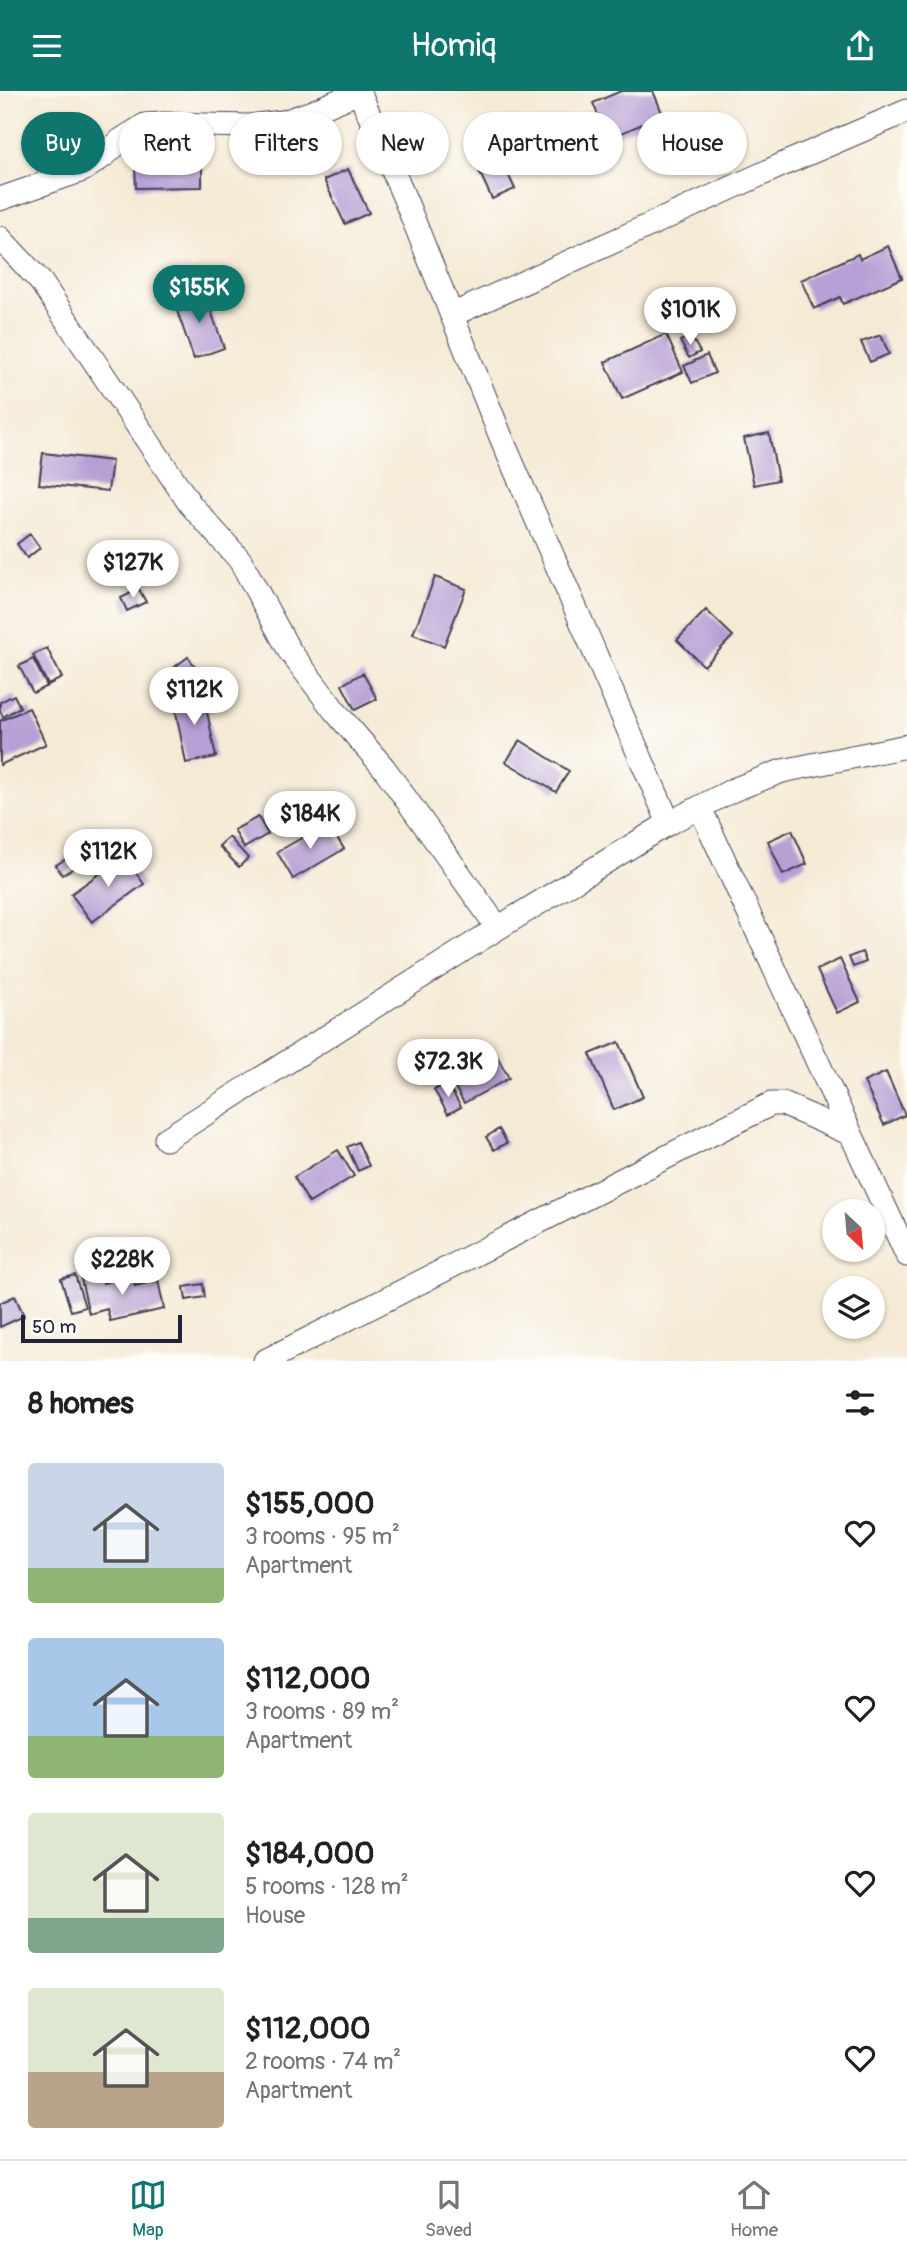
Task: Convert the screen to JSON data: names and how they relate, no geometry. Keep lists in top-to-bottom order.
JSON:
{
  "scale_bar": "50 m",
  "north": "bottom right",
  "page": {
    "header": "Homiq",
    "chip": [
      "Buy",
      "Rent",
      "Filters",
      "New",
      "Apartment",
      "House"
    ],
    "price": [
      "$155K",
      "$101K",
      "$127K",
      "$112K",
      "$184K",
      "$112K",
      "$72.3K",
      "$228K"
    ],
    "scale": "50 m",
    "heading": "8 homes",
    "list": [
      {
        "name": "$155,000",
        "note": "3 rooms · 95 m² · Apartment"
      },
      {
        "name": "$112,000",
        "note": "3 rooms · 89 m² · Apartment"
      },
      {
        "name": "$184,000",
        "note": "5 rooms · 128 m² · House"
      },
      {
        "name": "$112,000",
        "note": "2 rooms · 74 m² · Apartment"
      }
    ],
    "tabs": ["Map", "Saved", "Home"]
  }
}
